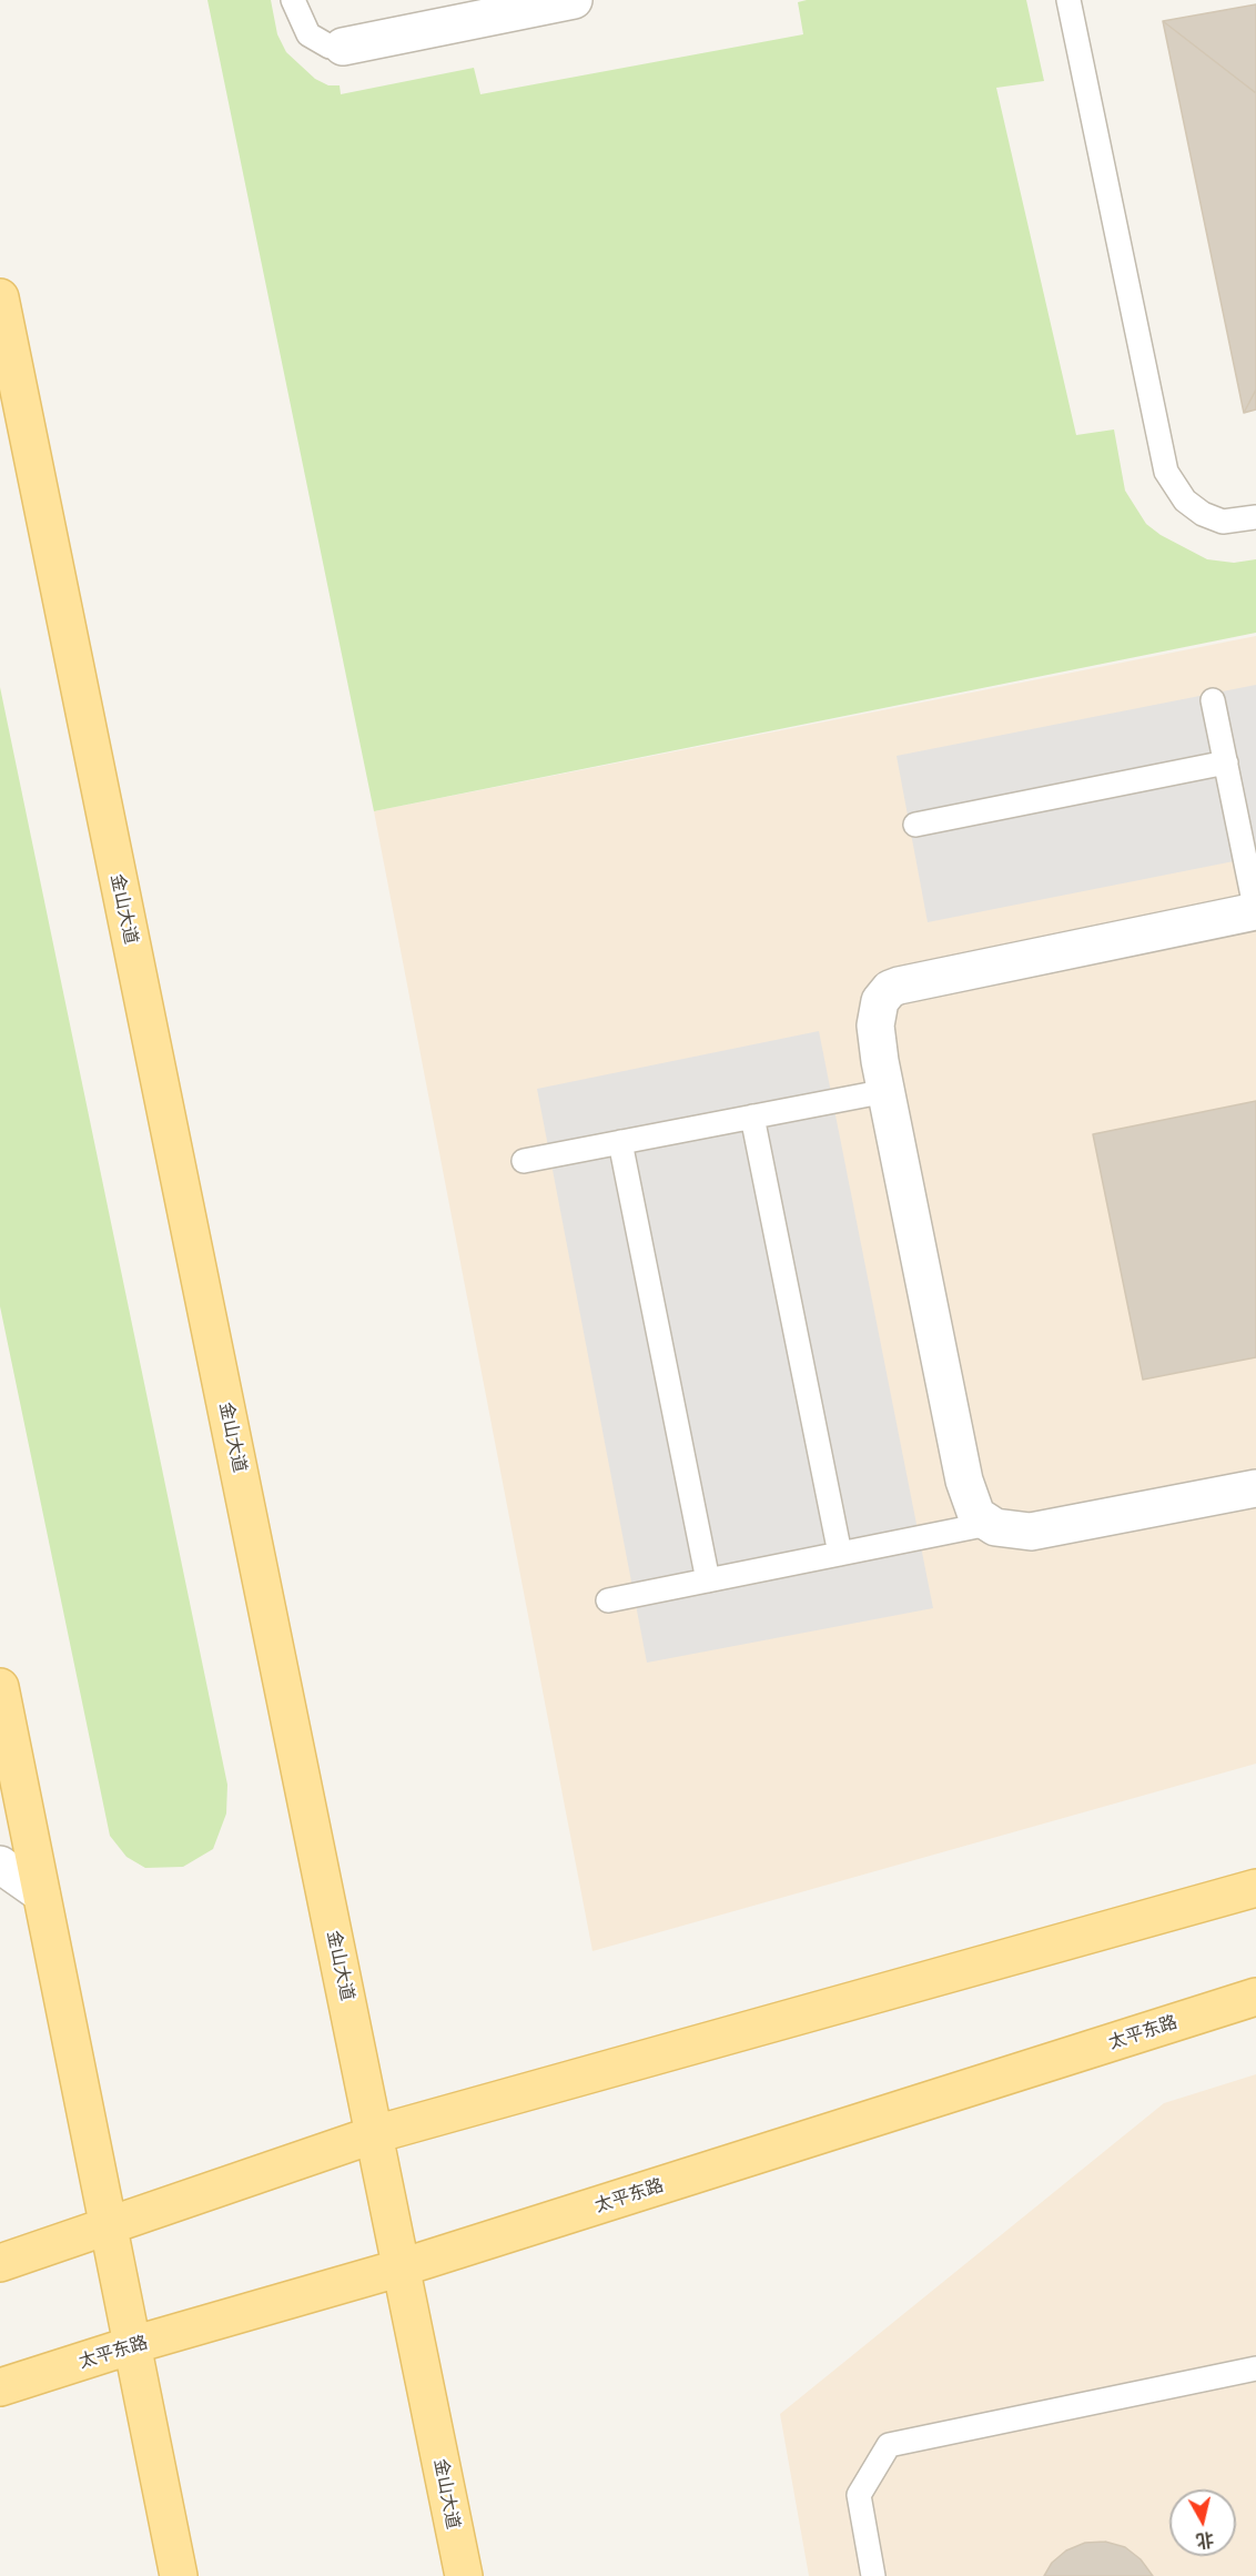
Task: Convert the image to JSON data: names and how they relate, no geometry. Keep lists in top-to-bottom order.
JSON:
{
  "streets": {
    "main road": ["金山大道", "太平东路"]
  },
  "crossings": [
    ["金山大道", "太平东路"]
  ],
  "north": "bottom"
}
